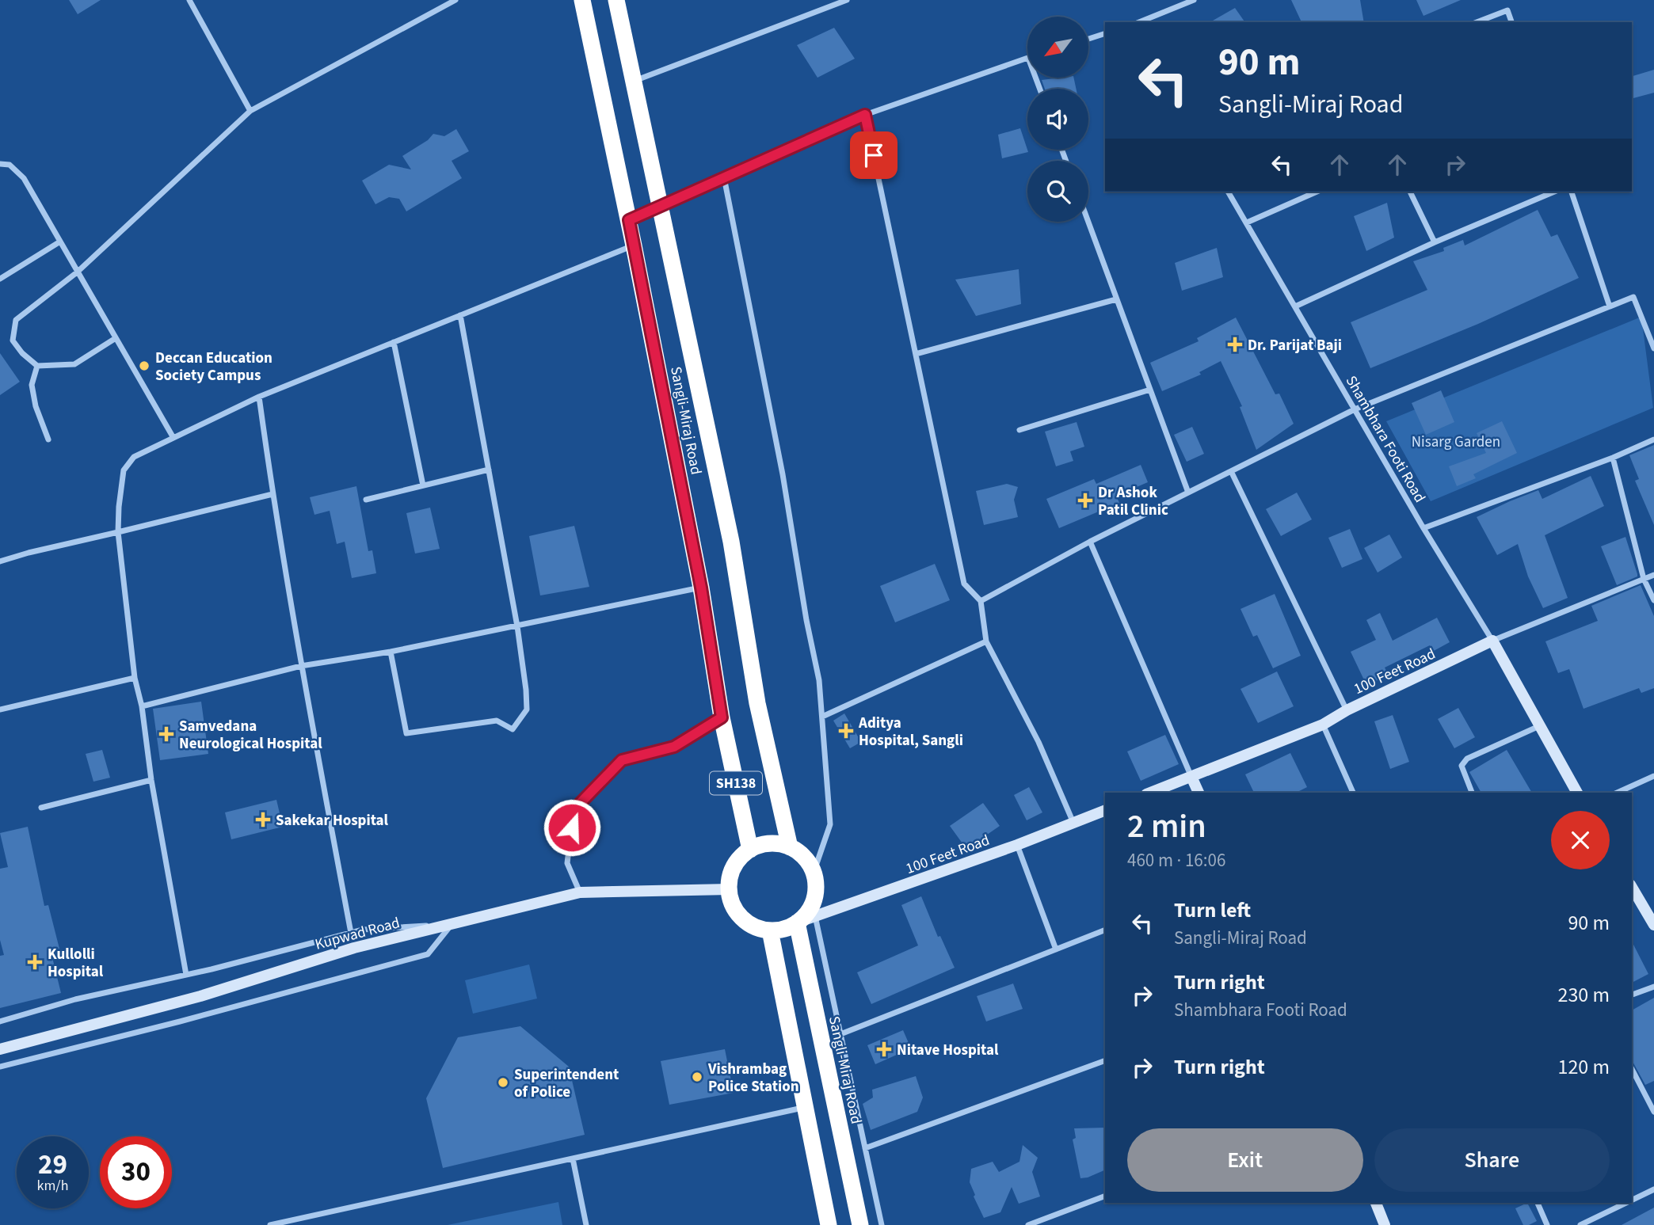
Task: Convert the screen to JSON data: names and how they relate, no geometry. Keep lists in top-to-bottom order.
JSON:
{
  "streets": {
    "highway": ["Sangli-Miraj Road", "SH138"],
    "main road": ["100 Feet Road", "Kupwad Road"],
    "street": ["Shambhara Footi Road"]
  },
  "crossings": [
    ["Sangli-Miraj Road", "100 Feet Road"],
    ["Sangli-Miraj Road", "Kupwad Road"],
    ["Shambhara Footi Road", "100 Feet Road"],
    ["100 Feet Road", "Kupwad Road"]
  ],
  "parks": ["Nisarg Garden"],
  "places": {
    "health": [
      "Dr. Parijat Baji",
      "Dr Ashok Patil Clinic",
      "Aditya Hospital, Sangli",
      "Samvedana Neurological Hospital",
      "Sakekar Hospital",
      "Kullolli Hospital",
      "Nitave Hospital"
    ],
    "other": ["Deccan Education Society Campus", "Vishrambag Police Station", "Superintendent of Police"]
  },
  "north": "bottom left",
  "page": {
    "turn": ["90 m", "Sangli-Miraj Road"],
    "heading": ["2 min", "460 m · 16:06"],
    "list": [
      {
        "name": "Turn left",
        "note": "Sangli-Miraj Road",
        "value": "90 m"
      },
      {
        "name": "Turn right",
        "note": "Shambhara Footi Road",
        "value": "230 m"
      },
      {
        "name": "Turn right",
        "value": "120 m"
      }
    ],
    "buttons": ["Exit", "Share"],
    "speed": "29 km/h",
    "limit": "30"
  }
}
